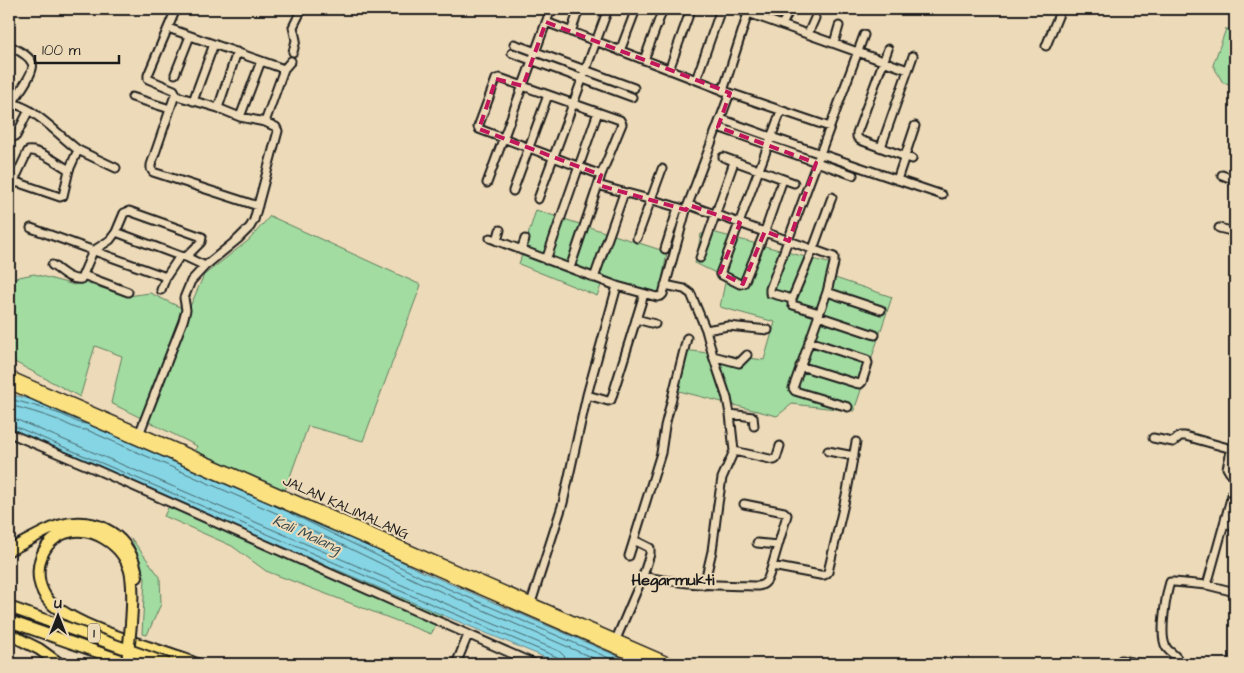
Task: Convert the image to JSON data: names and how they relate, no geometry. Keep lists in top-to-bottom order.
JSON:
{
  "streets": {
    "highway": ["1"],
    "main road": ["JALAN KALIMALANG"]
  },
  "districts": ["Hegarmukti"],
  "water": ["Kali Malang"],
  "scale_bar": "100 m",
  "north": "top"
}
